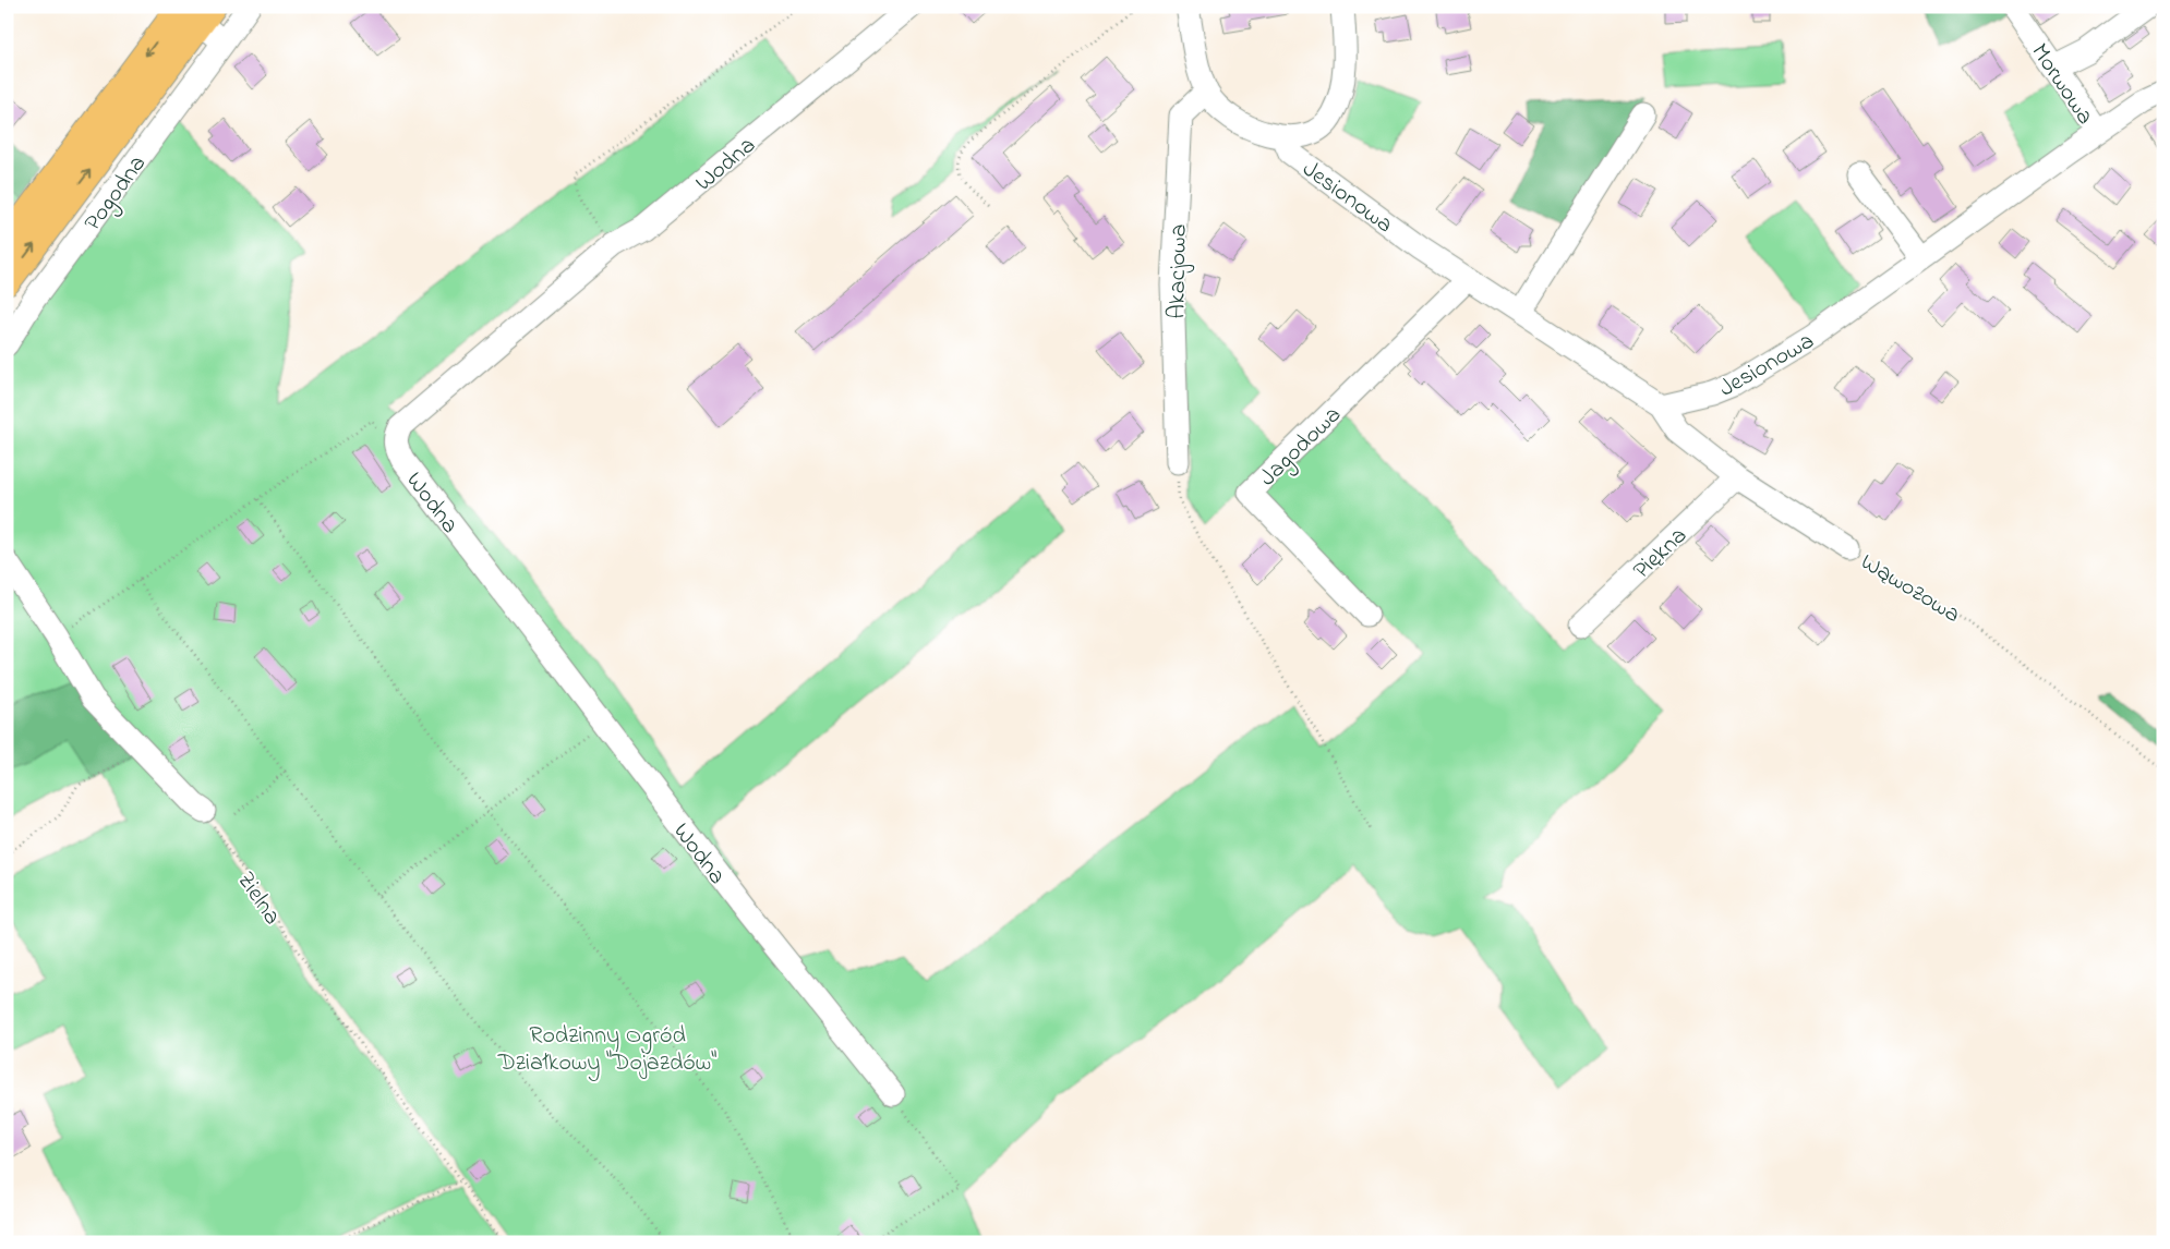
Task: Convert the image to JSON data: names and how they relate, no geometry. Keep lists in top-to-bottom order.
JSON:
{
  "streets": {
    "street": [
      "Morwowa",
      "Wodna",
      "Pogodna",
      "Jesionowa",
      "Akacjowa",
      "Jagodowa",
      "Piękna",
      "Wąwozowa"
    ],
    "path": ["Zielna"]
  },
  "crossings": [
    ["Morwowa", "Jesionowa"],
    ["Jesionowa", "Jagodowa"],
    ["Jesionowa", "Wąwozowa"],
    ["Piękna", "Wąwozowa"]
  ],
  "parks": ["Rodzinny Ogród Działkowy \"Dojazdów\""]
}
